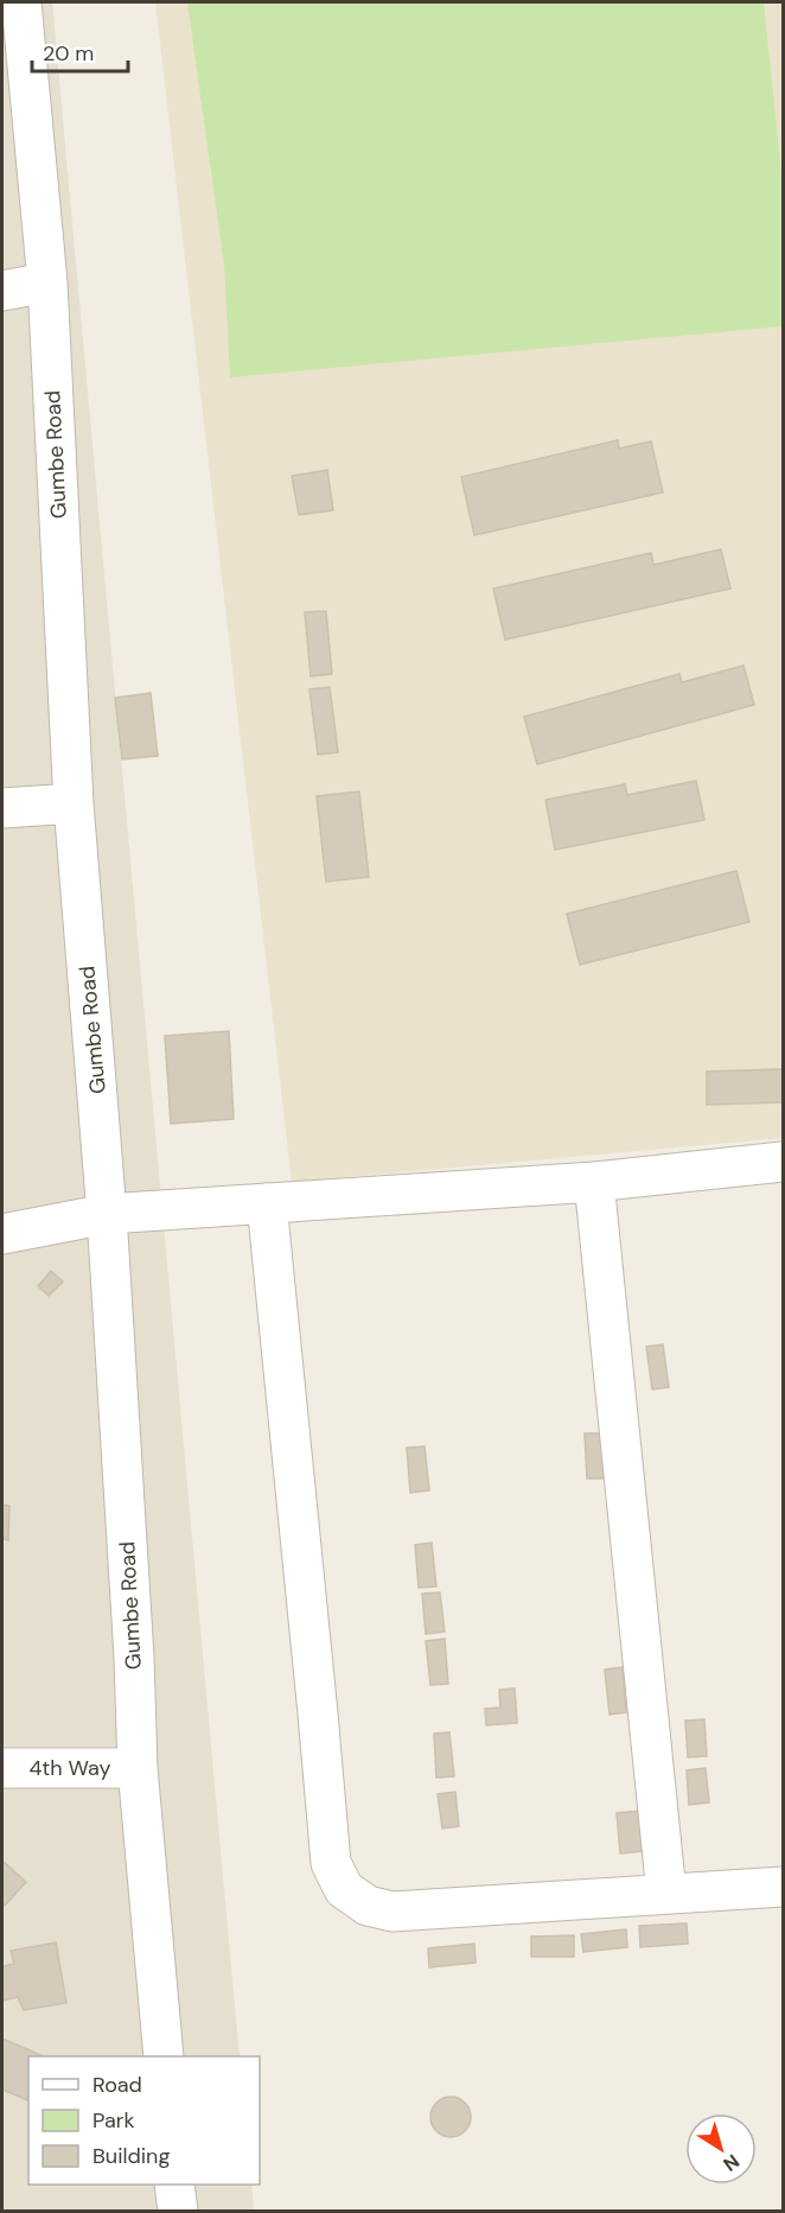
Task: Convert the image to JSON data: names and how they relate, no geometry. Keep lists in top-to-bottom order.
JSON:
{
  "streets": {
    "street": ["Gumbe Road", "4th Way"]
  },
  "crossings": [
    ["Gumbe Road", "4th Way"]
  ],
  "legend": ["Road", "Park", "Building"],
  "scale_bar": "20 m",
  "north": "bottom right"
}
